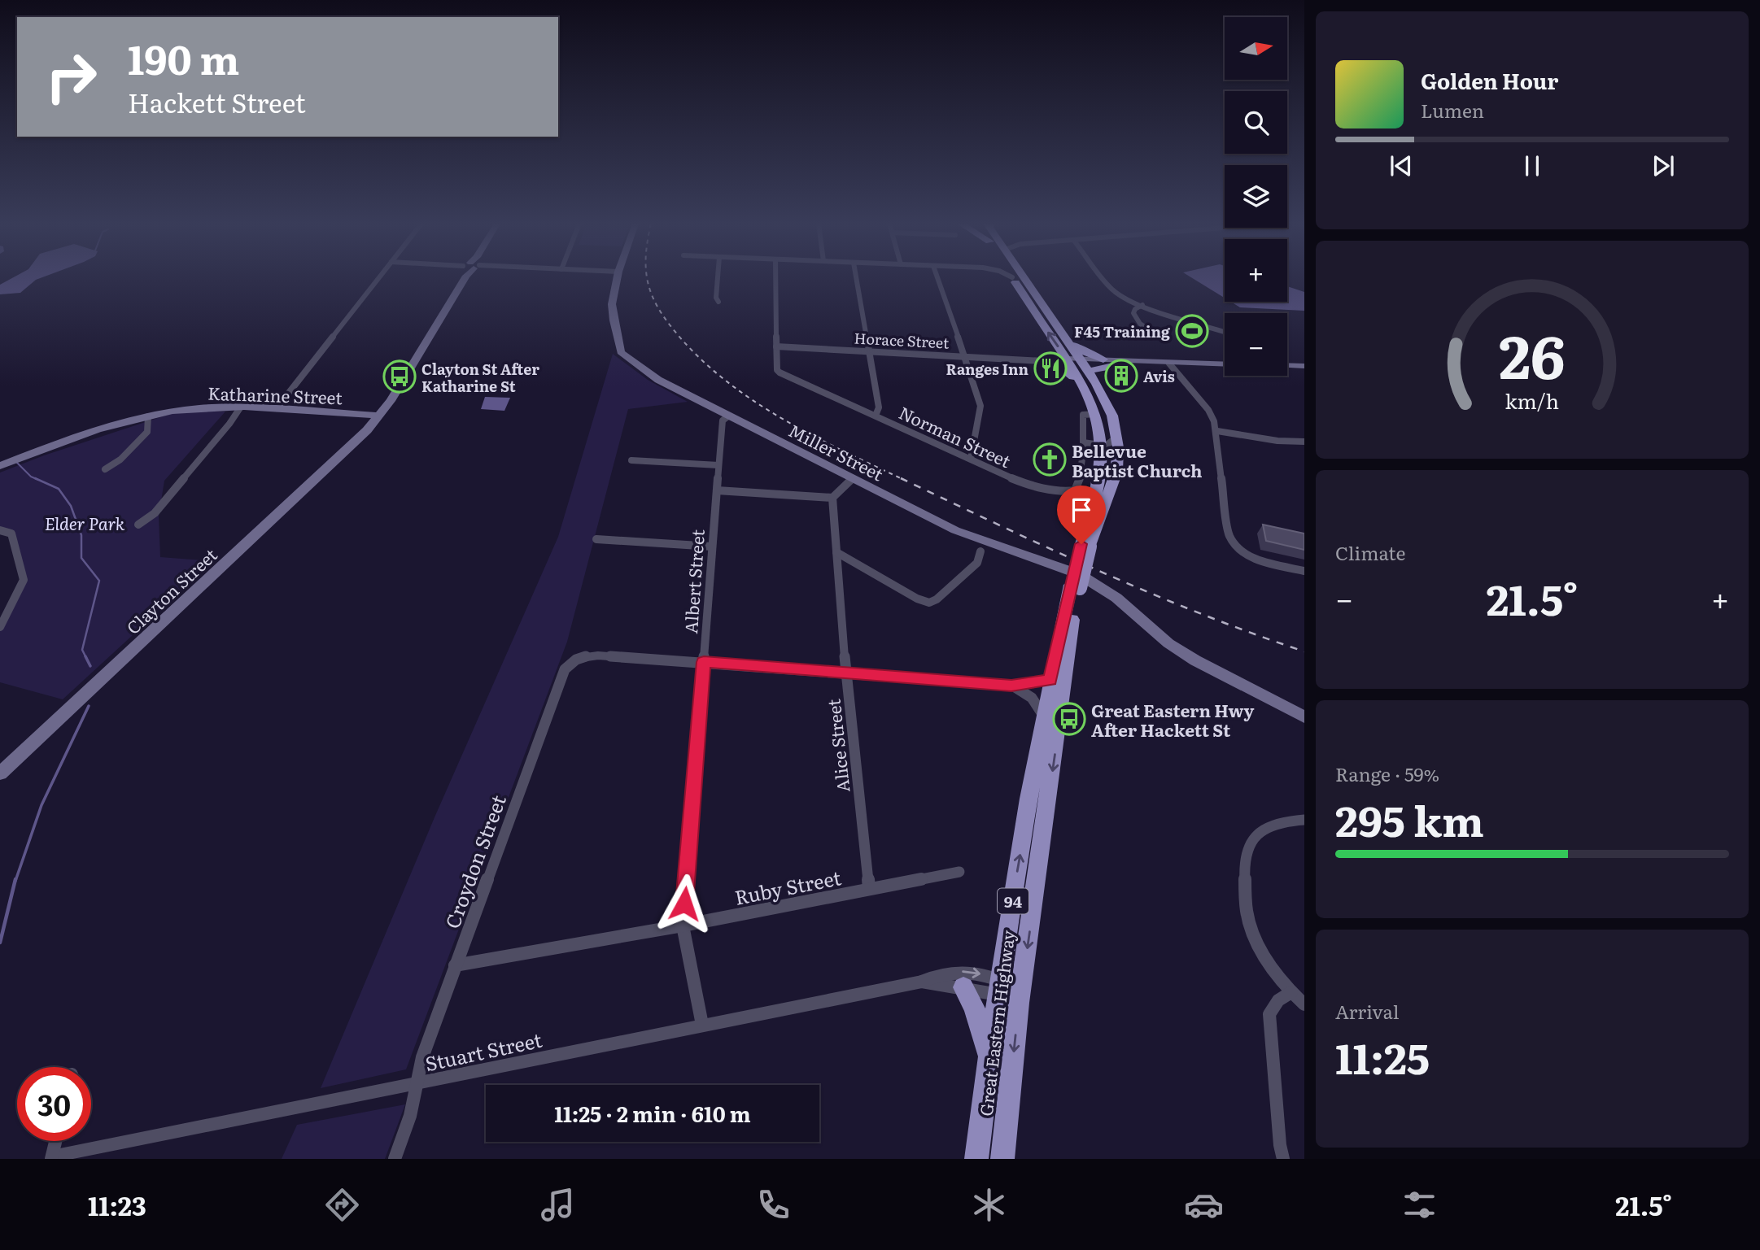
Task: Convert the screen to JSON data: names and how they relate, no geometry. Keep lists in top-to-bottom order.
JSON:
{
  "streets": {
    "highway": ["94", "Great Eastern Highway"],
    "main road": ["Katharine Street", "Miller Street", "Clayton Street"],
    "street": [
      "Horace Street",
      "Norman Street",
      "Albert Street",
      "Alice Street",
      "Croydon Street",
      "Ruby Street",
      "Stuart Street"
    ]
  },
  "crossings": [
    ["Horace Street", "Norman Street"],
    ["Horace Street", "Great Eastern Highway"],
    ["Katharine Street", "Clayton Street"],
    ["Norman Street", "Great Eastern Highway"],
    ["Miller Street", "Albert Street"],
    ["Albert Street", "Croydon Street"],
    ["Albert Street", "Ruby Street"],
    ["Albert Street", "Stuart Street"],
    ["Alice Street", "Ruby Street"],
    ["Croydon Street", "Ruby Street"],
    ["Croydon Street", "Stuart Street"],
    ["Great Eastern Highway", "Stuart Street"]
  ],
  "parks": ["Elder Park"],
  "places": {
    "sports": ["F45 Training"],
    "restaurant": ["Ranges Inn"],
    "building": ["Avis"],
    "bus stop": ["Clayton St After Katharine St", "Great Eastern Hwy After Hackett St"],
    "church": ["Bellevue Baptist Church"]
  },
  "north": "right",
  "page": {
    "map_buttons": ["+", "−"],
    "turn": ["190 m", "Hackett Street"],
    "song": ["Golden Hour", "Lumen"],
    "tile": [
      "Climate",
      ["Range · 59%", "295 km"],
      ["Arrival", "11:25"]
    ],
    "heat": ["−", "21.5°", "+"],
    "limit": "30",
    "trip": "11:25 · 2 min · 610 m",
    "tabs": ["11:23", "21.5°"],
    "gauge": ["26", "km/h"]
  }
}
